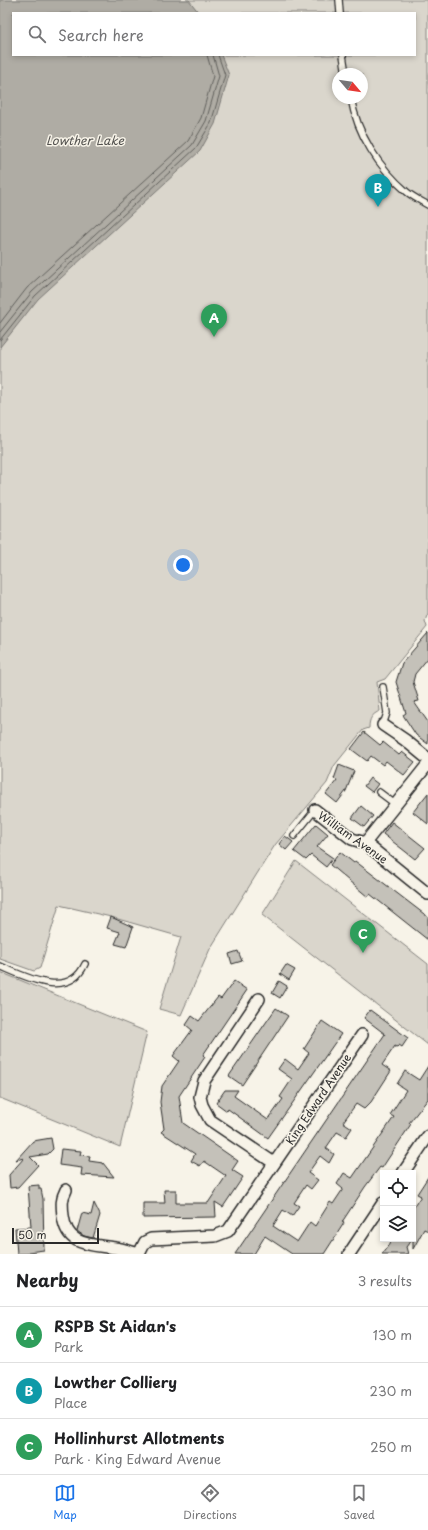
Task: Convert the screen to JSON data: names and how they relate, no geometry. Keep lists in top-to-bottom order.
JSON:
{
  "streets": {
    "street": ["William Avenue", "King Edward Avenue"]
  },
  "water": ["Lowther Lake"],
  "scale_bar": "50 m",
  "north": "bottom right",
  "page": {
    "search": "Search here",
    "pins": ["B", "A", "C"],
    "scale": "50 m",
    "heading": ["Nearby", "3 results"],
    "list": [
      {
        "mark": "A",
        "name": "RSPB St Aidan's",
        "note": "Park",
        "value": "130 m"
      },
      {
        "mark": "B",
        "name": "Lowther Colliery",
        "note": "Place",
        "value": "230 m"
      },
      {
        "mark": "C",
        "name": "Hollinhurst Allotments",
        "note": "Park · King Edward Avenue",
        "value": "250 m"
      }
    ],
    "nav": ["Map", "Directions", "Saved"]
  }
}
